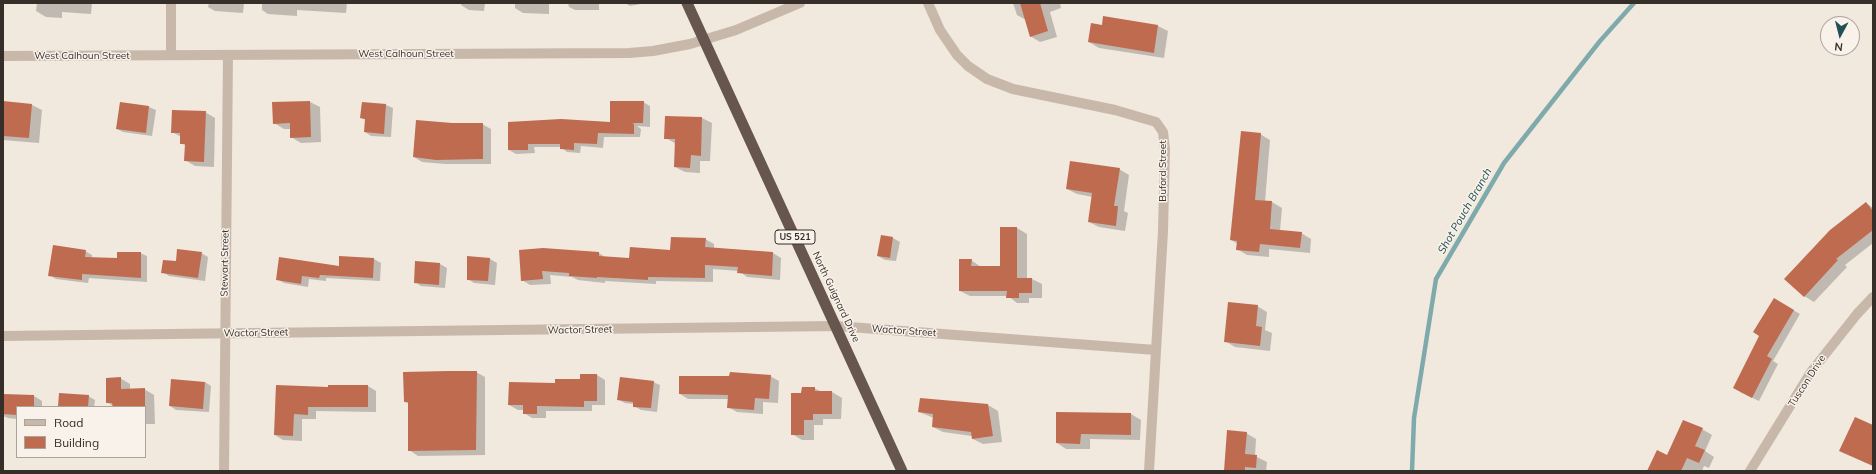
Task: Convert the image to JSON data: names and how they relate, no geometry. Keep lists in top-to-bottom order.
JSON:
{
  "streets": {
    "highway": ["US 521", "North Guignard Drive"],
    "street": [
      "West Calhoun Street",
      "Buford Street",
      "Stewart Street",
      "Wactor Street",
      "Tuscon Drive"
    ]
  },
  "crossings": [
    ["West Calhoun Street", "Stewart Street"],
    ["West Calhoun Street", "North Guignard Drive"],
    ["Buford Street", "Wactor Street"],
    ["Stewart Street", "Wactor Street"],
    ["North Guignard Drive", "Wactor Street"]
  ],
  "water": ["Shot Pouch Branch"],
  "legend": ["Road", "Building"],
  "north": "bottom"
}
